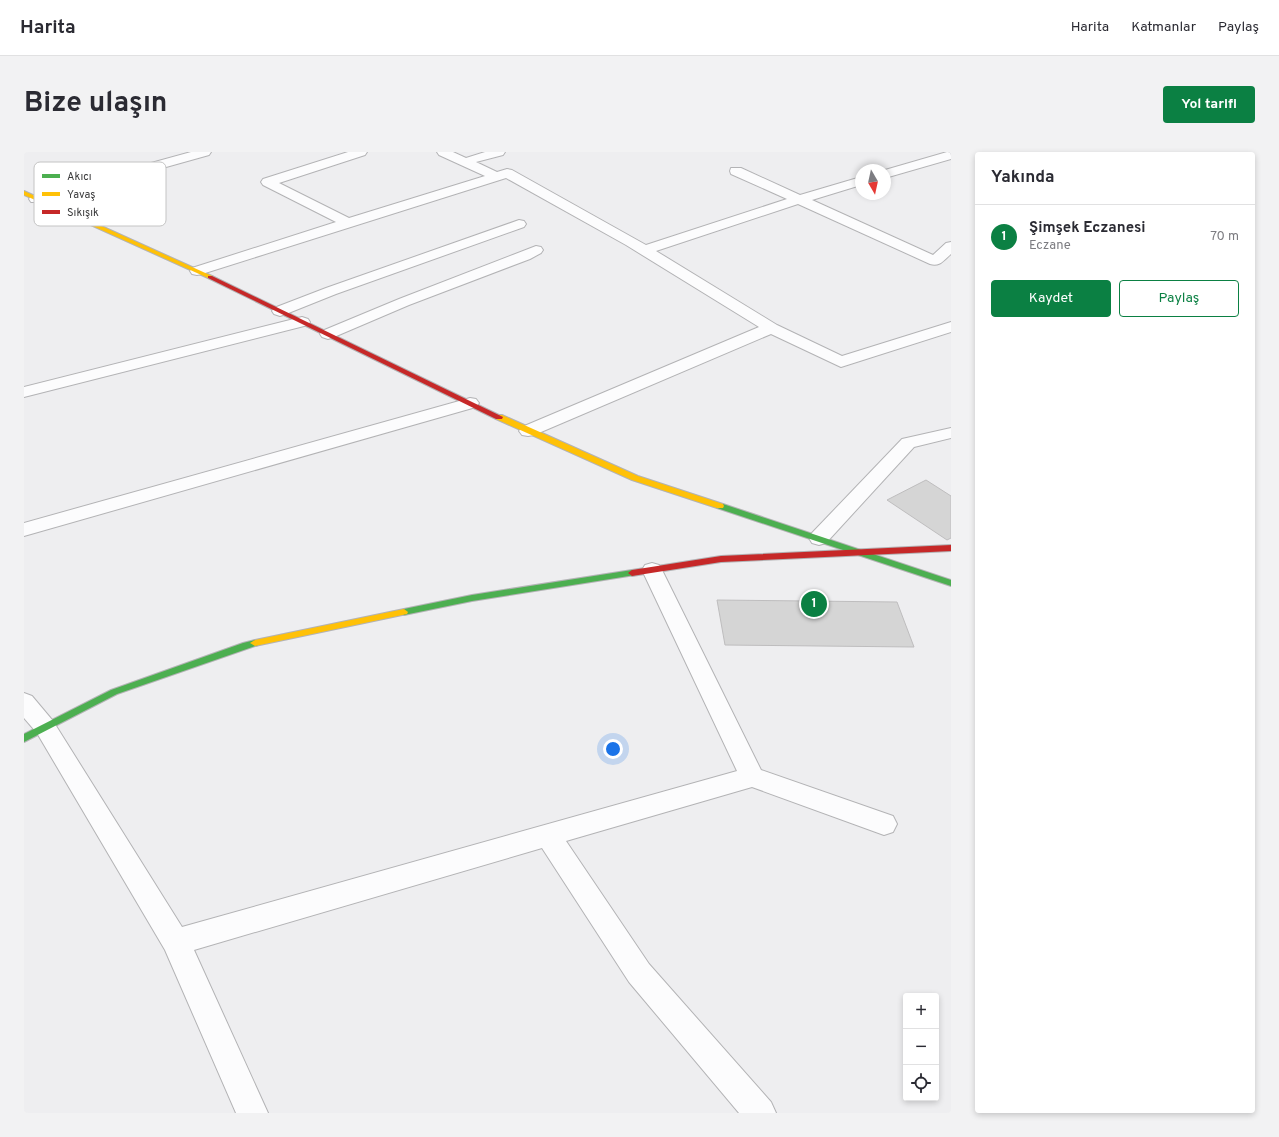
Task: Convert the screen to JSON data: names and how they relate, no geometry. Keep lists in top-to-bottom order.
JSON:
{
  "legend": ["Akıcı", "Yavaş", "Sıkışık"],
  "north": "bottom",
  "page": {
    "header": "Harita",
    "nav": ["Harita", "Katmanlar", "Paylaş"],
    "title": "Bize ulaşın",
    "buttons": [
      "Yol tarifi",
      ["Kaydet", "Paylaş"]
    ],
    "heading": "Yakında",
    "list": [
      {
        "mark": "1",
        "name": "Şimşek Eczanesi",
        "note": "Eczane",
        "value": "70 m"
      }
    ],
    "pins": "1",
    "map_buttons": ["+", "−"]
  }
}
